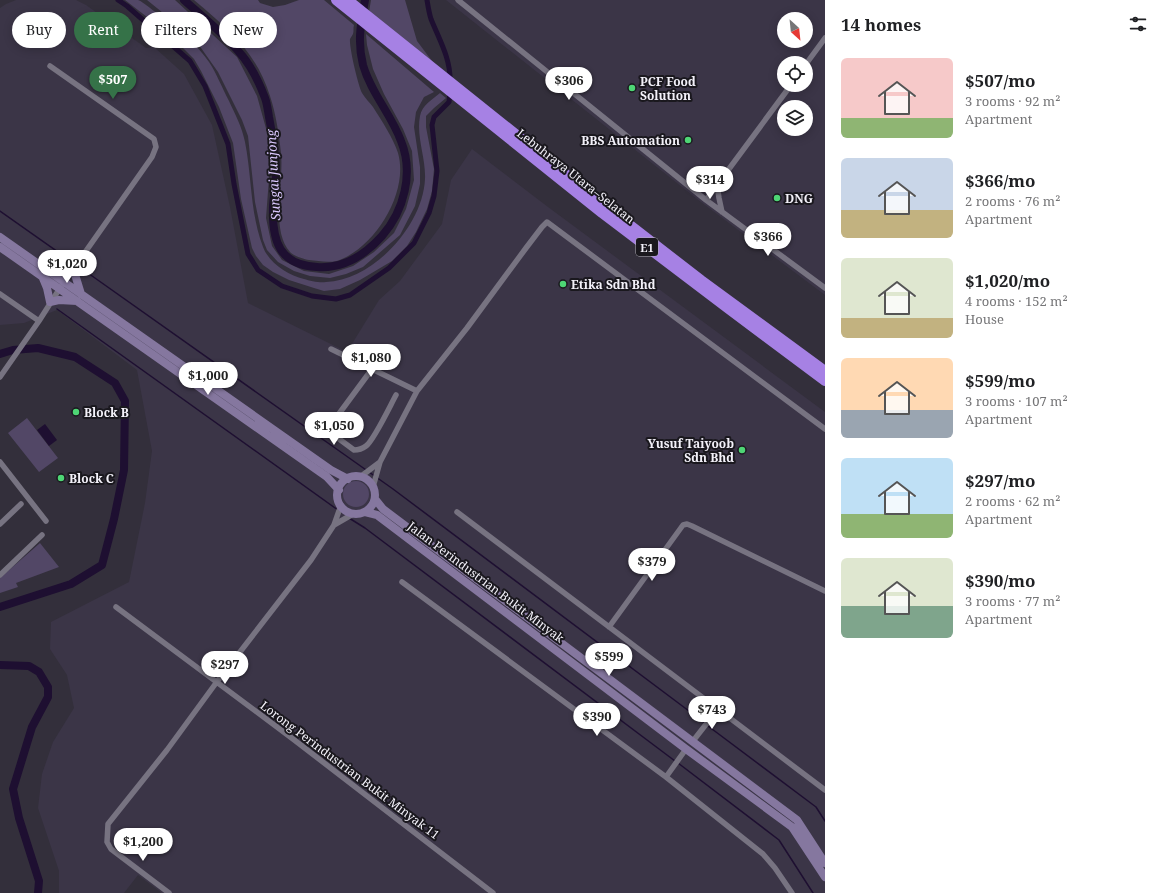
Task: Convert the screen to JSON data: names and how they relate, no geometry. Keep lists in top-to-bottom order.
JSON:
{
  "streets": {
    "highway": ["Lebuhraya Utara–Selatan", "E1"],
    "main road": ["Jalan Perindustrian Bukit Minyak"],
    "street": ["Lorong Perindustrian Bukit Minyak 11"]
  },
  "water": ["Sungai Junjong"],
  "places": [
    "PCF Food Solution",
    "BBS Automation",
    "DNG",
    "Etika Sdn Bhd",
    "Block B",
    "Yusuf Taiyoob Sdn Bhd",
    "Block C"
  ],
  "north": "bottom right",
  "page": {
    "heading": "14 homes",
    "chip": [
      "Buy",
      "Rent",
      "Filters",
      "New"
    ],
    "list": [
      {
        "name": "$507/mo",
        "note": "3 rooms · 92 m² · Apartment"
      },
      {
        "name": "$366/mo",
        "note": "2 rooms · 76 m² · Apartment"
      },
      {
        "name": "$1,020/mo",
        "note": "4 rooms · 152 m² · House"
      },
      {
        "name": "$599/mo",
        "note": "3 rooms · 107 m² · Apartment"
      },
      {
        "name": "$297/mo",
        "note": "2 rooms · 62 m² · Apartment"
      },
      {
        "name": "$390/mo",
        "note": "3 rooms · 77 m² · Apartment"
      }
    ],
    "price": [
      "$507",
      "$306",
      "$314",
      "$366",
      "$1,020",
      "$1,080",
      "$1,000",
      "$1,050",
      "$379",
      "$599",
      "$297",
      "$743",
      "$390",
      "$1,200"
    ]
  }
}
